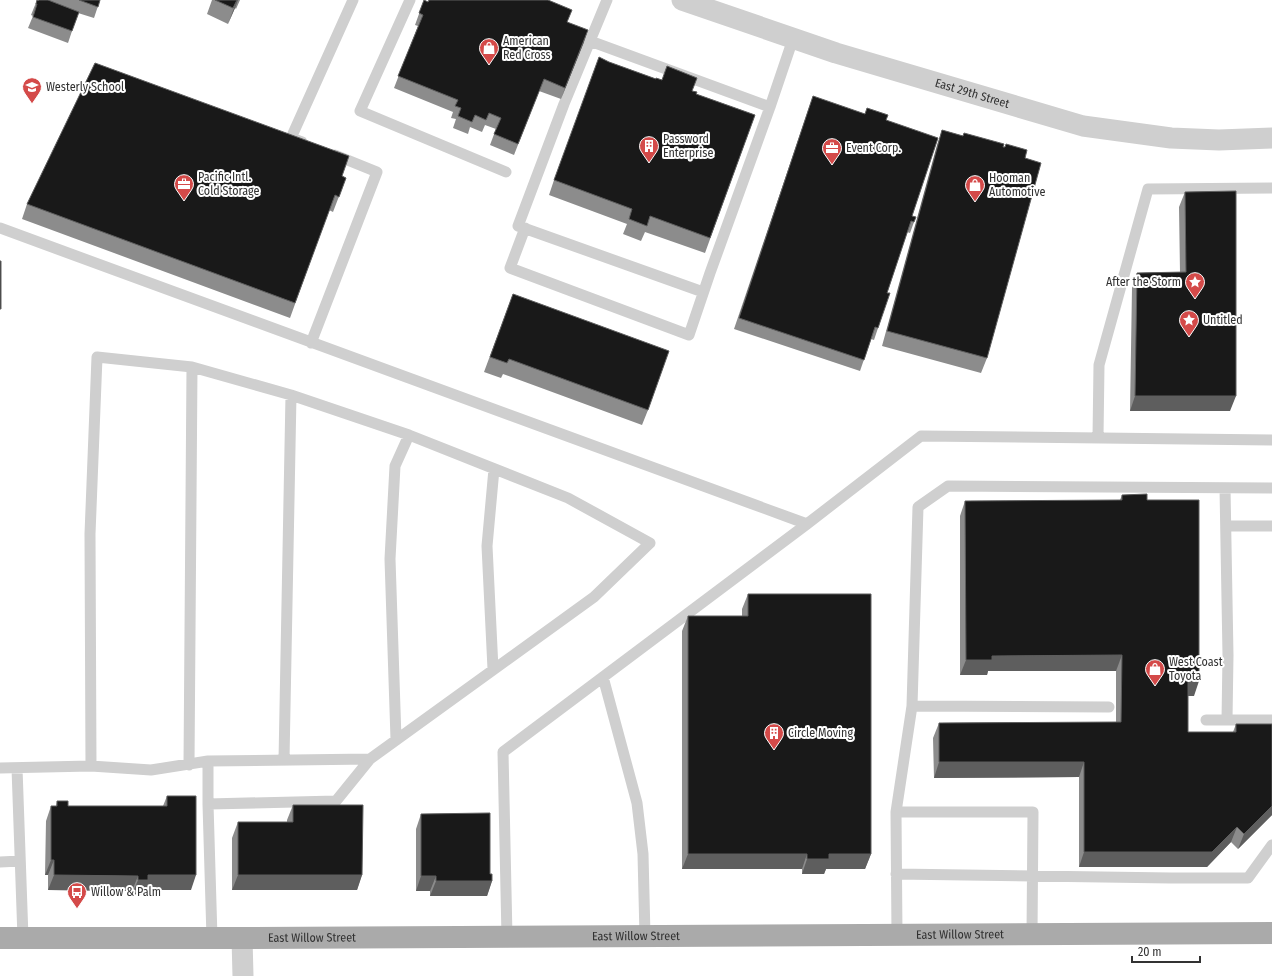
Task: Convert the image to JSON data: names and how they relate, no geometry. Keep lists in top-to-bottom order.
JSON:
{
  "streets": {
    "main road": ["East Willow Street"],
    "street": ["East 29th Street"]
  },
  "places": {
    "shop": ["American Red Cross", "Hooman Automotive", "West Coast Toyota"],
    "school or university": ["Westerly School"],
    "building": ["Password Enterprise", "Circle Moving"],
    "office": ["Event Corp.", "Pacific Intl. Cold Storage"],
    "place": ["After the Storm", "Untitled"],
    "bus stop": ["Willow & Palm"]
  },
  "scale_bar": "20 m"
}
